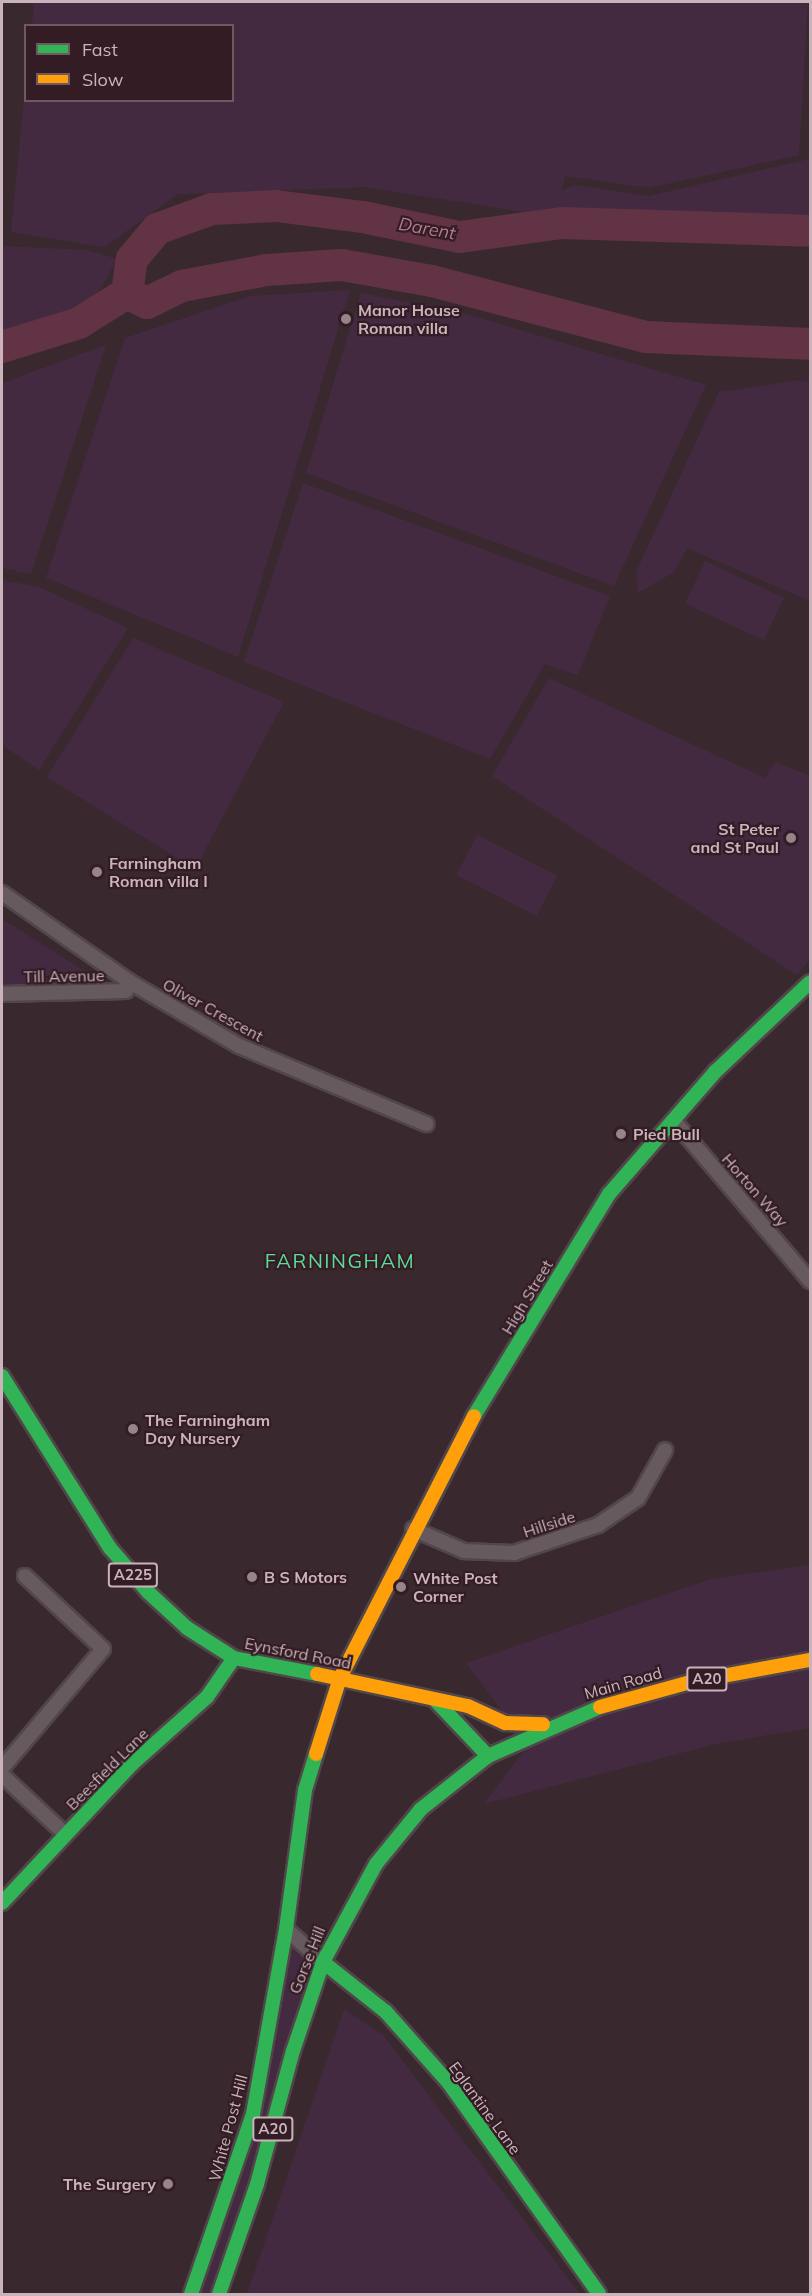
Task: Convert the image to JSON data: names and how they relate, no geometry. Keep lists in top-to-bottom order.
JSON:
{
  "streets": {
    "street": [
      "Till Avenue",
      "Oliver Crescent",
      "Horton Way",
      "High Street",
      "Hillside",
      "A225",
      "Eynsford Road",
      "A20",
      "Main Road",
      "Beesfield Lane",
      "Gorse Hill",
      "Eglantine Lane",
      "White Post Hill"
    ]
  },
  "crossings": [
    ["Horton Way", "High Street"],
    ["High Street", "Hillside"],
    ["High Street", "Eynsford Road"],
    ["High Street", "White Post Hill"],
    ["Eynsford Road", "Main Road"],
    ["Eynsford Road", "Beesfield Lane"],
    ["Eynsford Road", "Gorse Hill"],
    ["Eynsford Road", "White Post Hill"],
    ["Main Road", "Gorse Hill"],
    ["Gorse Hill", "Eglantine Lane"]
  ],
  "districts": ["FARNINGHAM"],
  "water": ["Darent"],
  "places": [
    "Manor House Roman villa",
    "St Peter and St Paul",
    "Farningham Roman villa I",
    "Pied Bull",
    "The Farningham Day Nursery",
    "B S Motors",
    "White Post Corner",
    "The Surgery"
  ],
  "legend": ["Fast", "Slow"]
}
